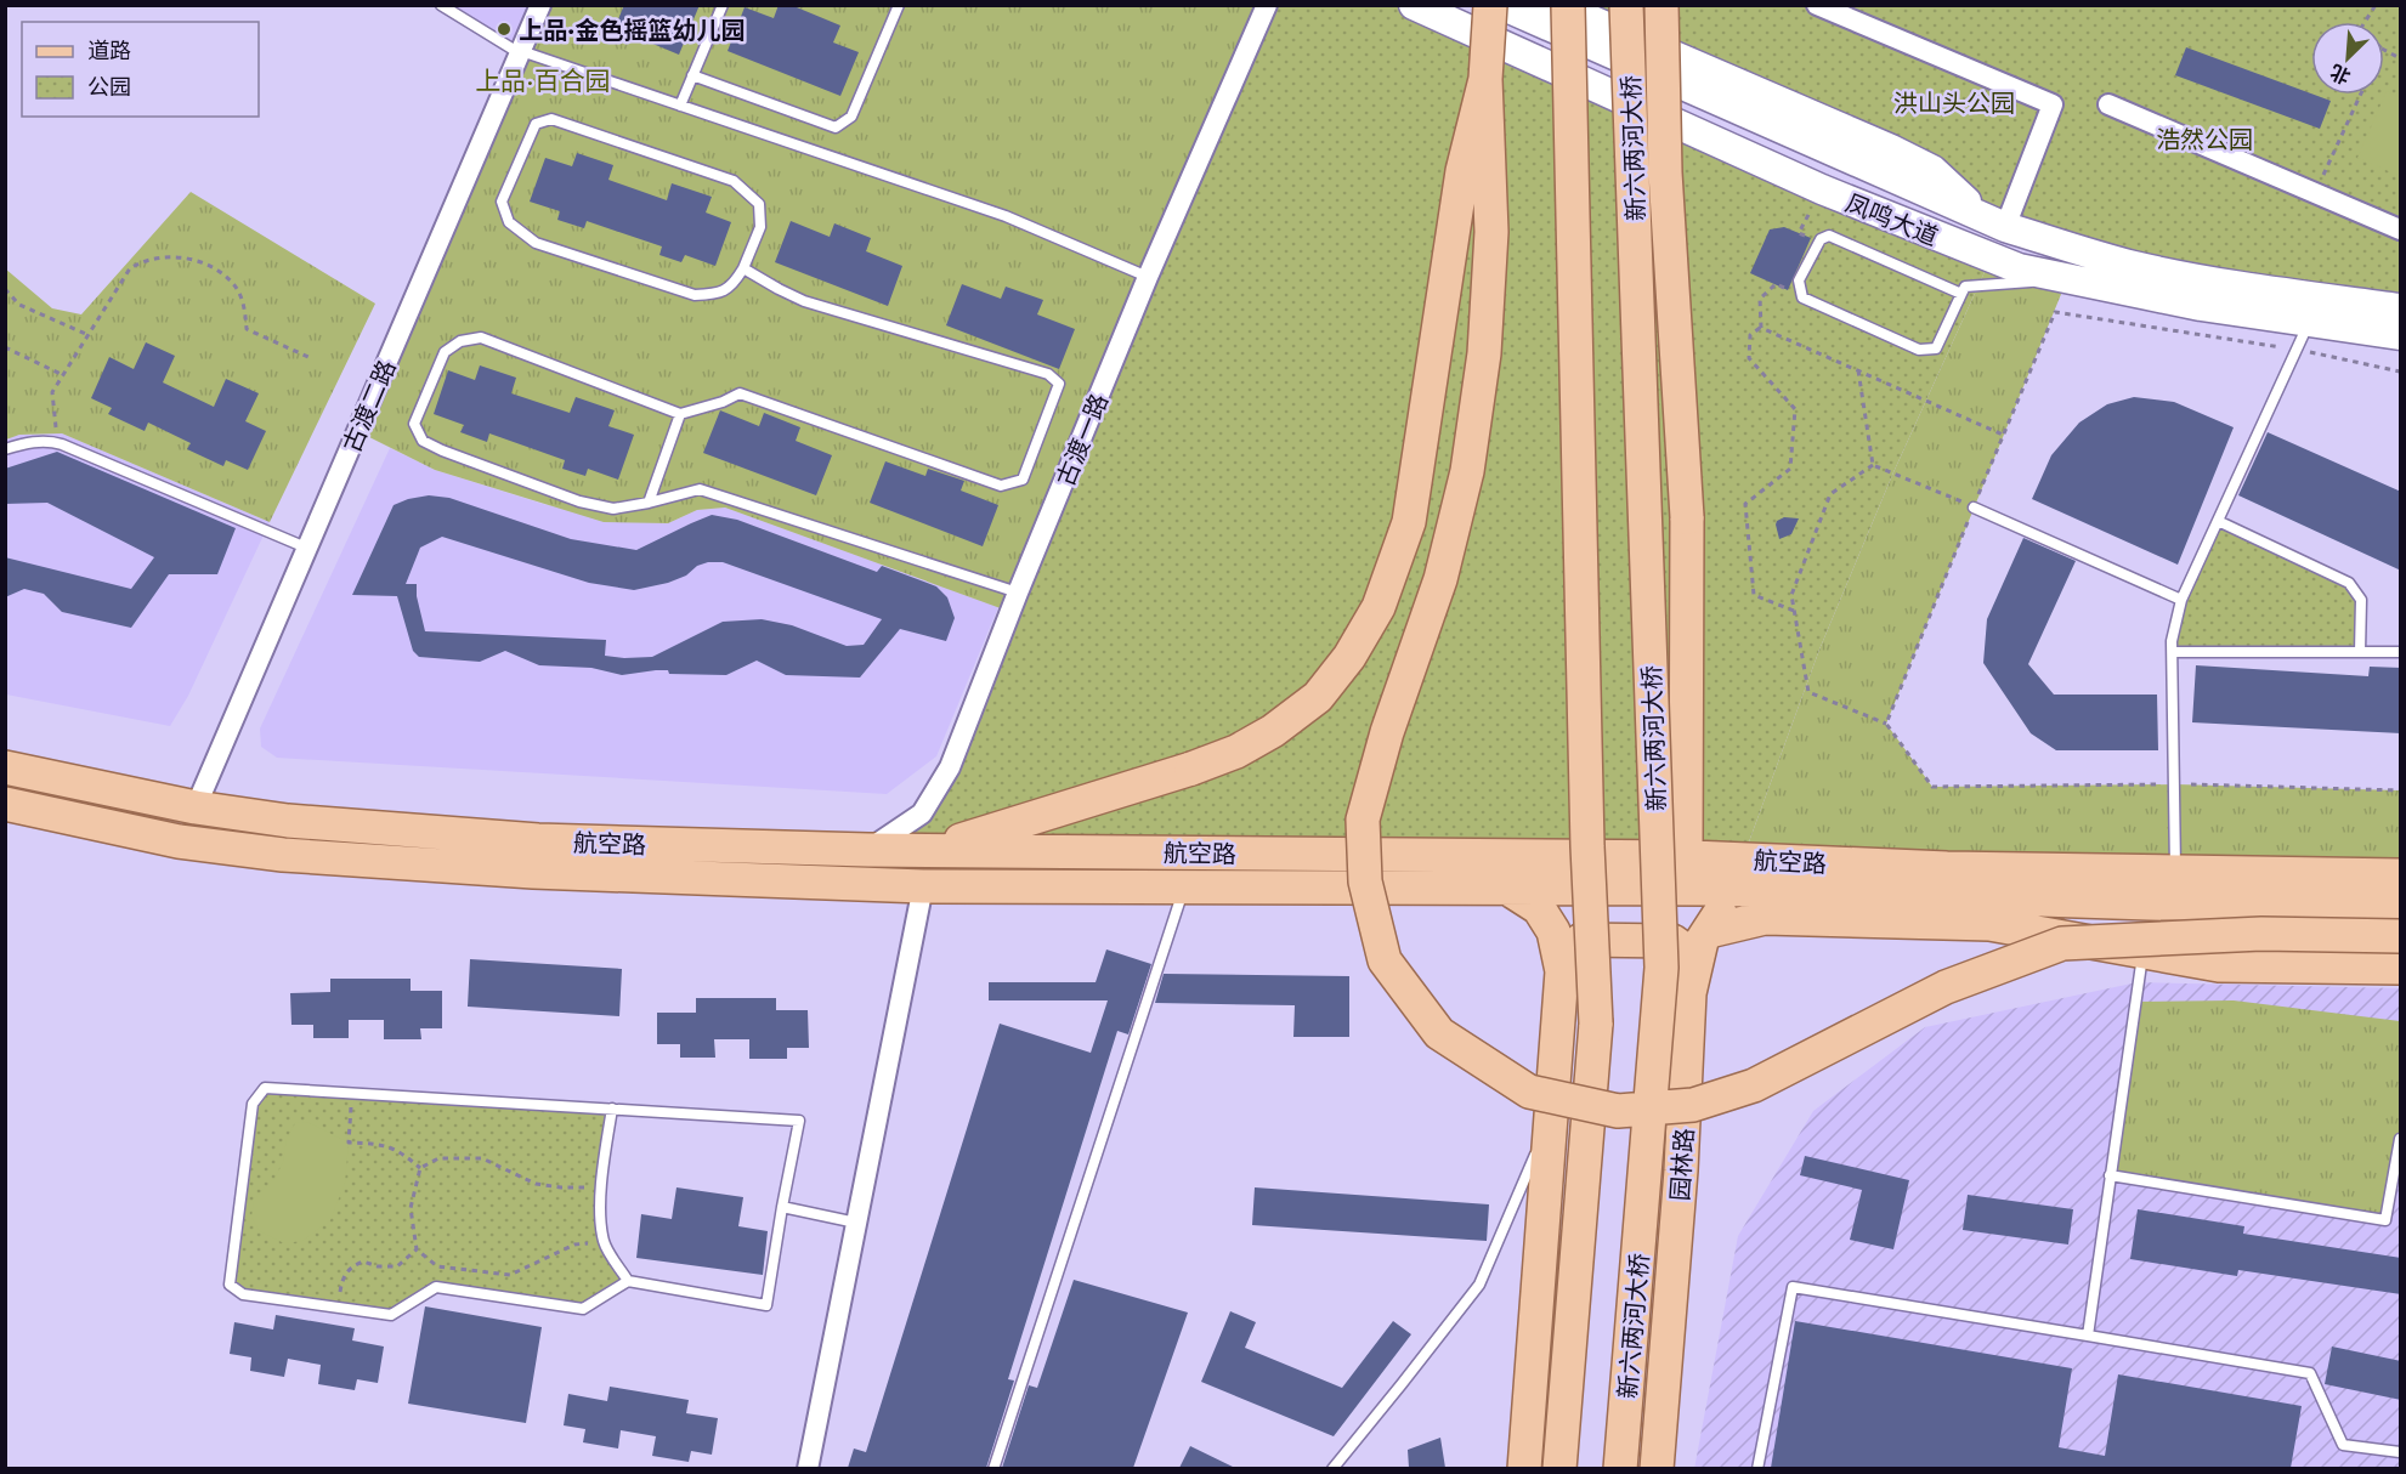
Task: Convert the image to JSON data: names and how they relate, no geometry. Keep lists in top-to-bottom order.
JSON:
{
  "streets": {
    "main road": [
      "新六两河大桥",
      "凤鸣大道",
      "航空路",
      "园林路"
    ],
    "street": ["古渡二路", "古渡一路"]
  },
  "crossings": [
    ["古渡二路", "航空路"],
    ["古渡一路", "航空路"],
    ["航空路", "园林路"]
  ],
  "districts": ["上品·百合园"],
  "parks": ["洪山头公园", "浩然公园"],
  "places": ["上品·金色摇篮幼儿园"],
  "legend": ["道路", "公园"],
  "north": "bottom left"
}
